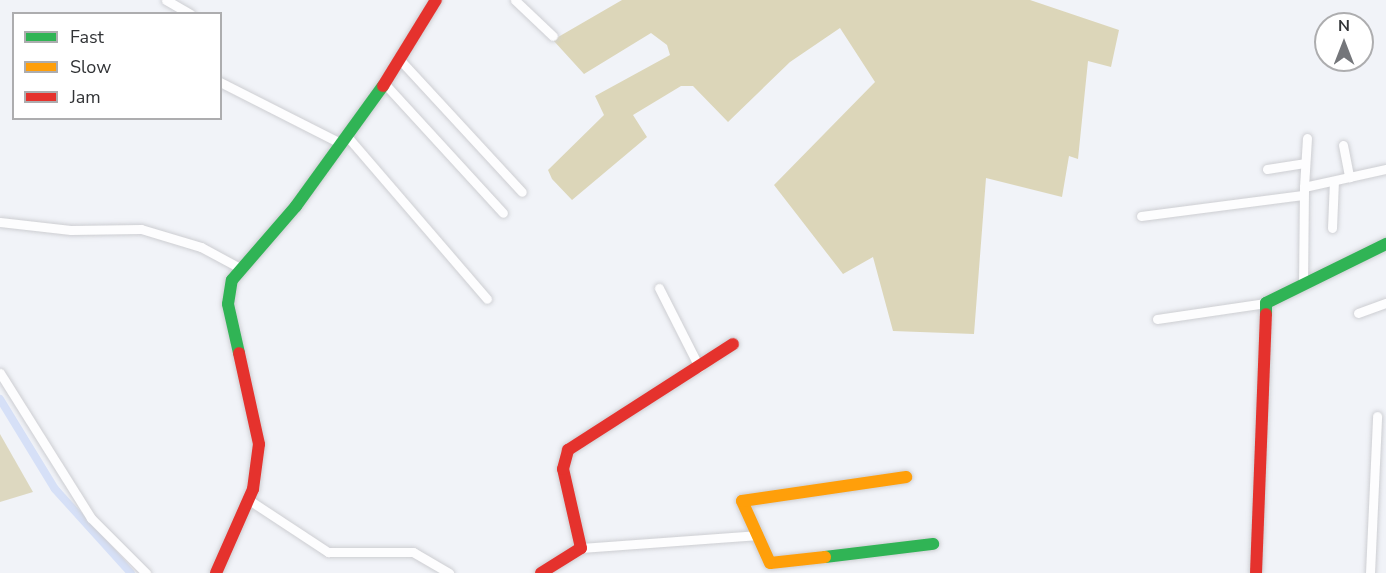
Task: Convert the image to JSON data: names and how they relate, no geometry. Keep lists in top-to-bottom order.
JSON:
{
  "legend": ["Fast", "Slow", "Jam"],
  "north": "top"
}
